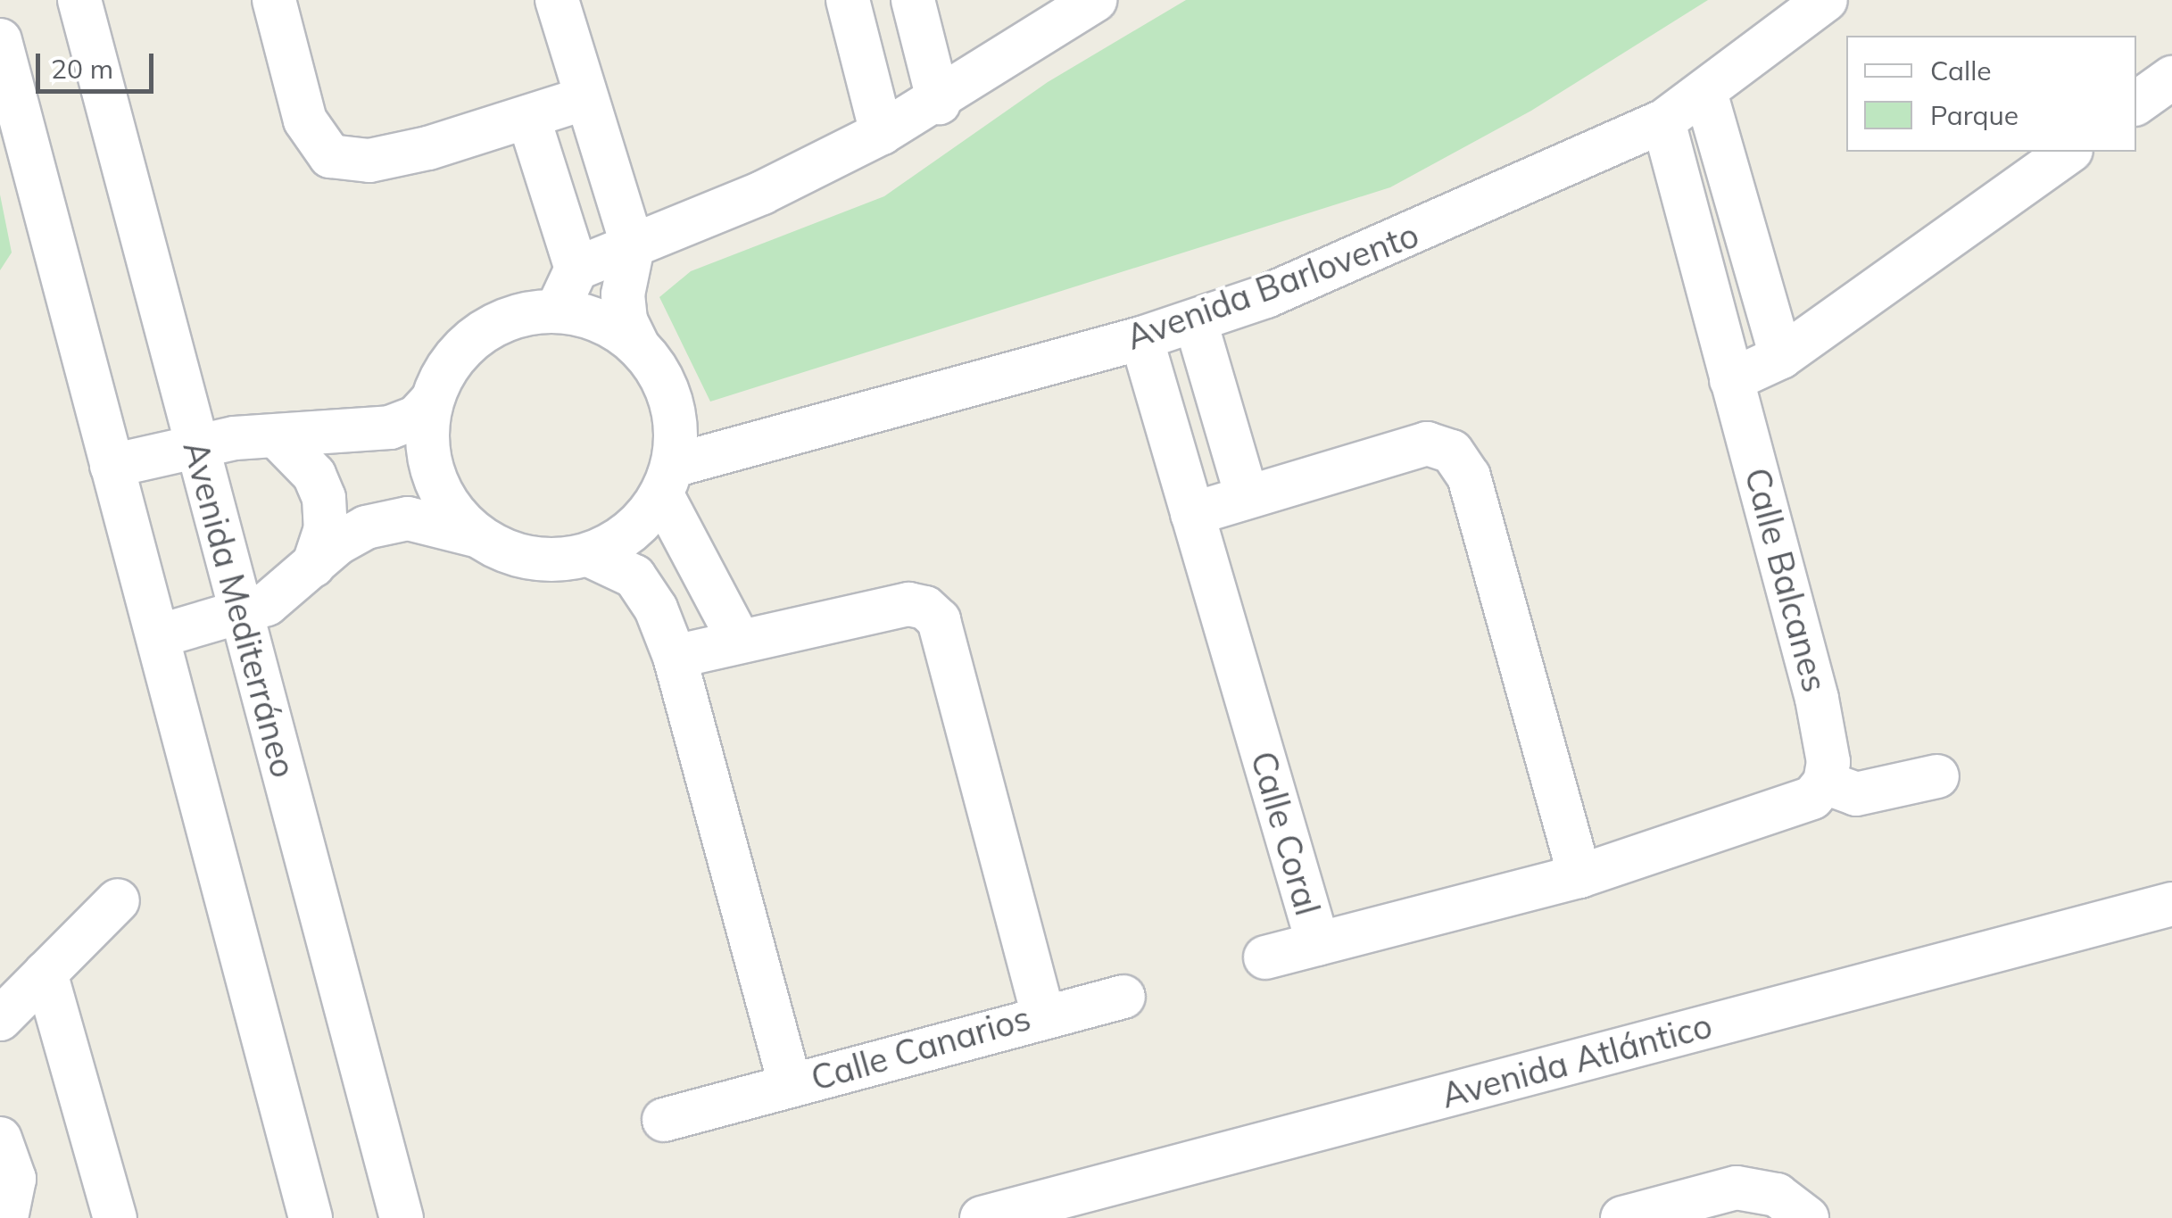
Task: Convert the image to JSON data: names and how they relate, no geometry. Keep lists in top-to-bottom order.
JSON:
{
  "streets": {
    "street": [
      "Avenida Barlovento",
      "Calle Balcanes",
      "Avenida Mediterráneo",
      "Calle Coral",
      "Calle Canarios",
      "Avenida Atlántico"
    ]
  },
  "crossings": [
    ["Avenida Barlovento", "Calle Balcanes"],
    ["Avenida Barlovento", "Calle Coral"],
    ["Avenida Barlovento", "Calle Canarios"],
    ["Calle Balcanes", "Calle Coral"]
  ],
  "legend": ["Calle", "Parque"],
  "scale_bar": "20 m"
}
